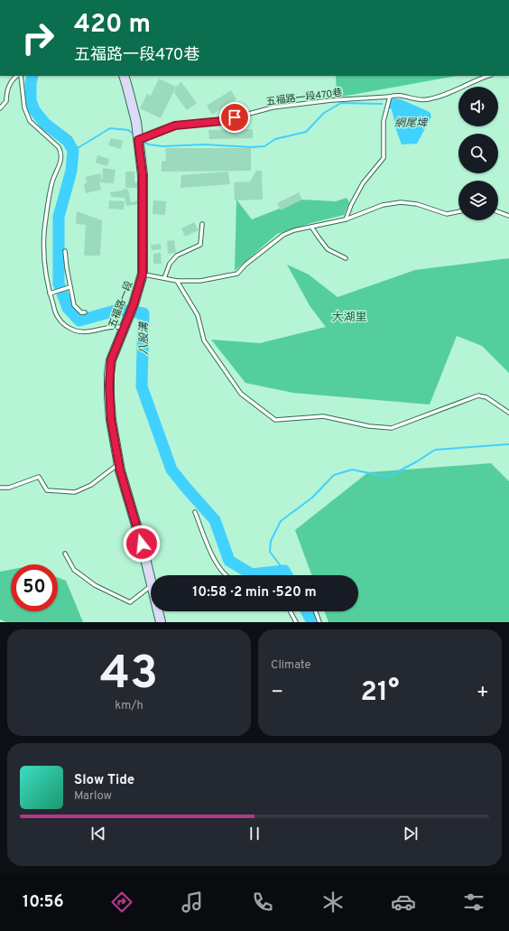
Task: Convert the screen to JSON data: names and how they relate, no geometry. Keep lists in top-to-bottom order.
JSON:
{
  "streets": {
    "main road": ["五福路一段"],
    "lane": ["五福路一段470巷"]
  },
  "crossings": [
    ["五福路一段470巷", "五福路一段"]
  ],
  "districts": ["大湖里"],
  "water": ["網尾埤", "八股溝"],
  "page": {
    "turn": ["420 m", "五福路一段470巷"],
    "limit": "50",
    "trip": "10:58 · 2 min · 520 m",
    "tile": [
      ["43", "km/h"],
      "Climate"
    ],
    "heat": ["−", "21°", "+"],
    "song": ["Slow Tide", "Marlow"],
    "tabs": "10:56"
  }
}
